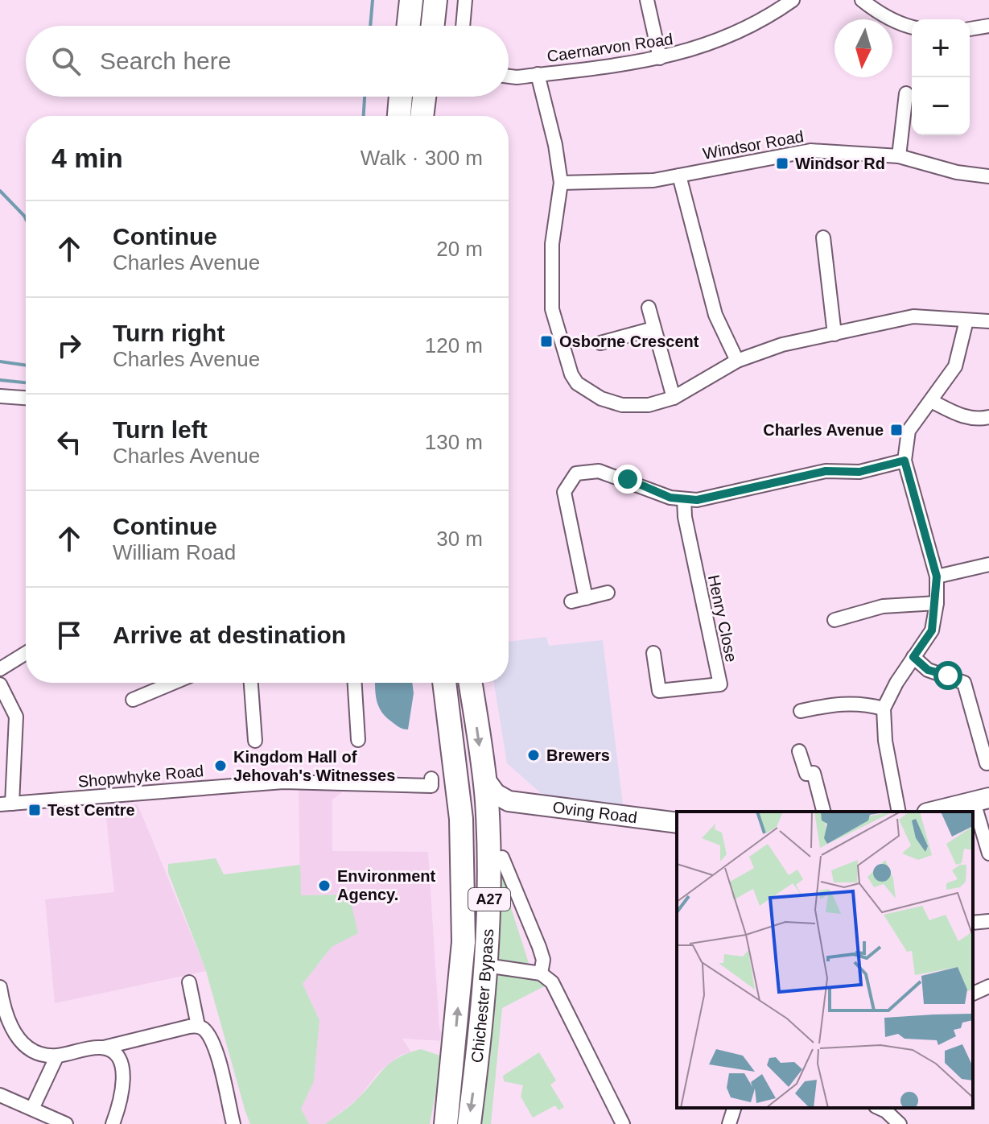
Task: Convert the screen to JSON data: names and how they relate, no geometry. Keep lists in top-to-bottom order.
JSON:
{
  "streets": {
    "highway": ["A27", "Chichester Bypass"],
    "main road": ["Oving Road"],
    "street": [
      "Caernarvon Road",
      "Windsor Road",
      "Henry Close",
      "Shopwhyke Road"
    ]
  },
  "places": {
    "transit": [
      "Windsor Rd",
      "Osborne Crescent",
      "Charles Avenue",
      "Test Centre"
    ],
    "other": ["Brewers", "Kingdom Hall of Jehovah's Witnesses", "Environment Agency."]
  },
  "north": "bottom",
  "page": {
    "map_buttons": ["+", "−"],
    "search": "Search here",
    "heading": ["4 min", "Walk · 300 m"],
    "list": [
      ["Continue", "Charles Avenue", "20 m"],
      ["Turn right", "Charles Avenue", "120 m"],
      ["Turn left", "Charles Avenue", "130 m"],
      ["Continue", "William Road", "30 m"],
      "Arrive at destination"
    ]
  }
}
